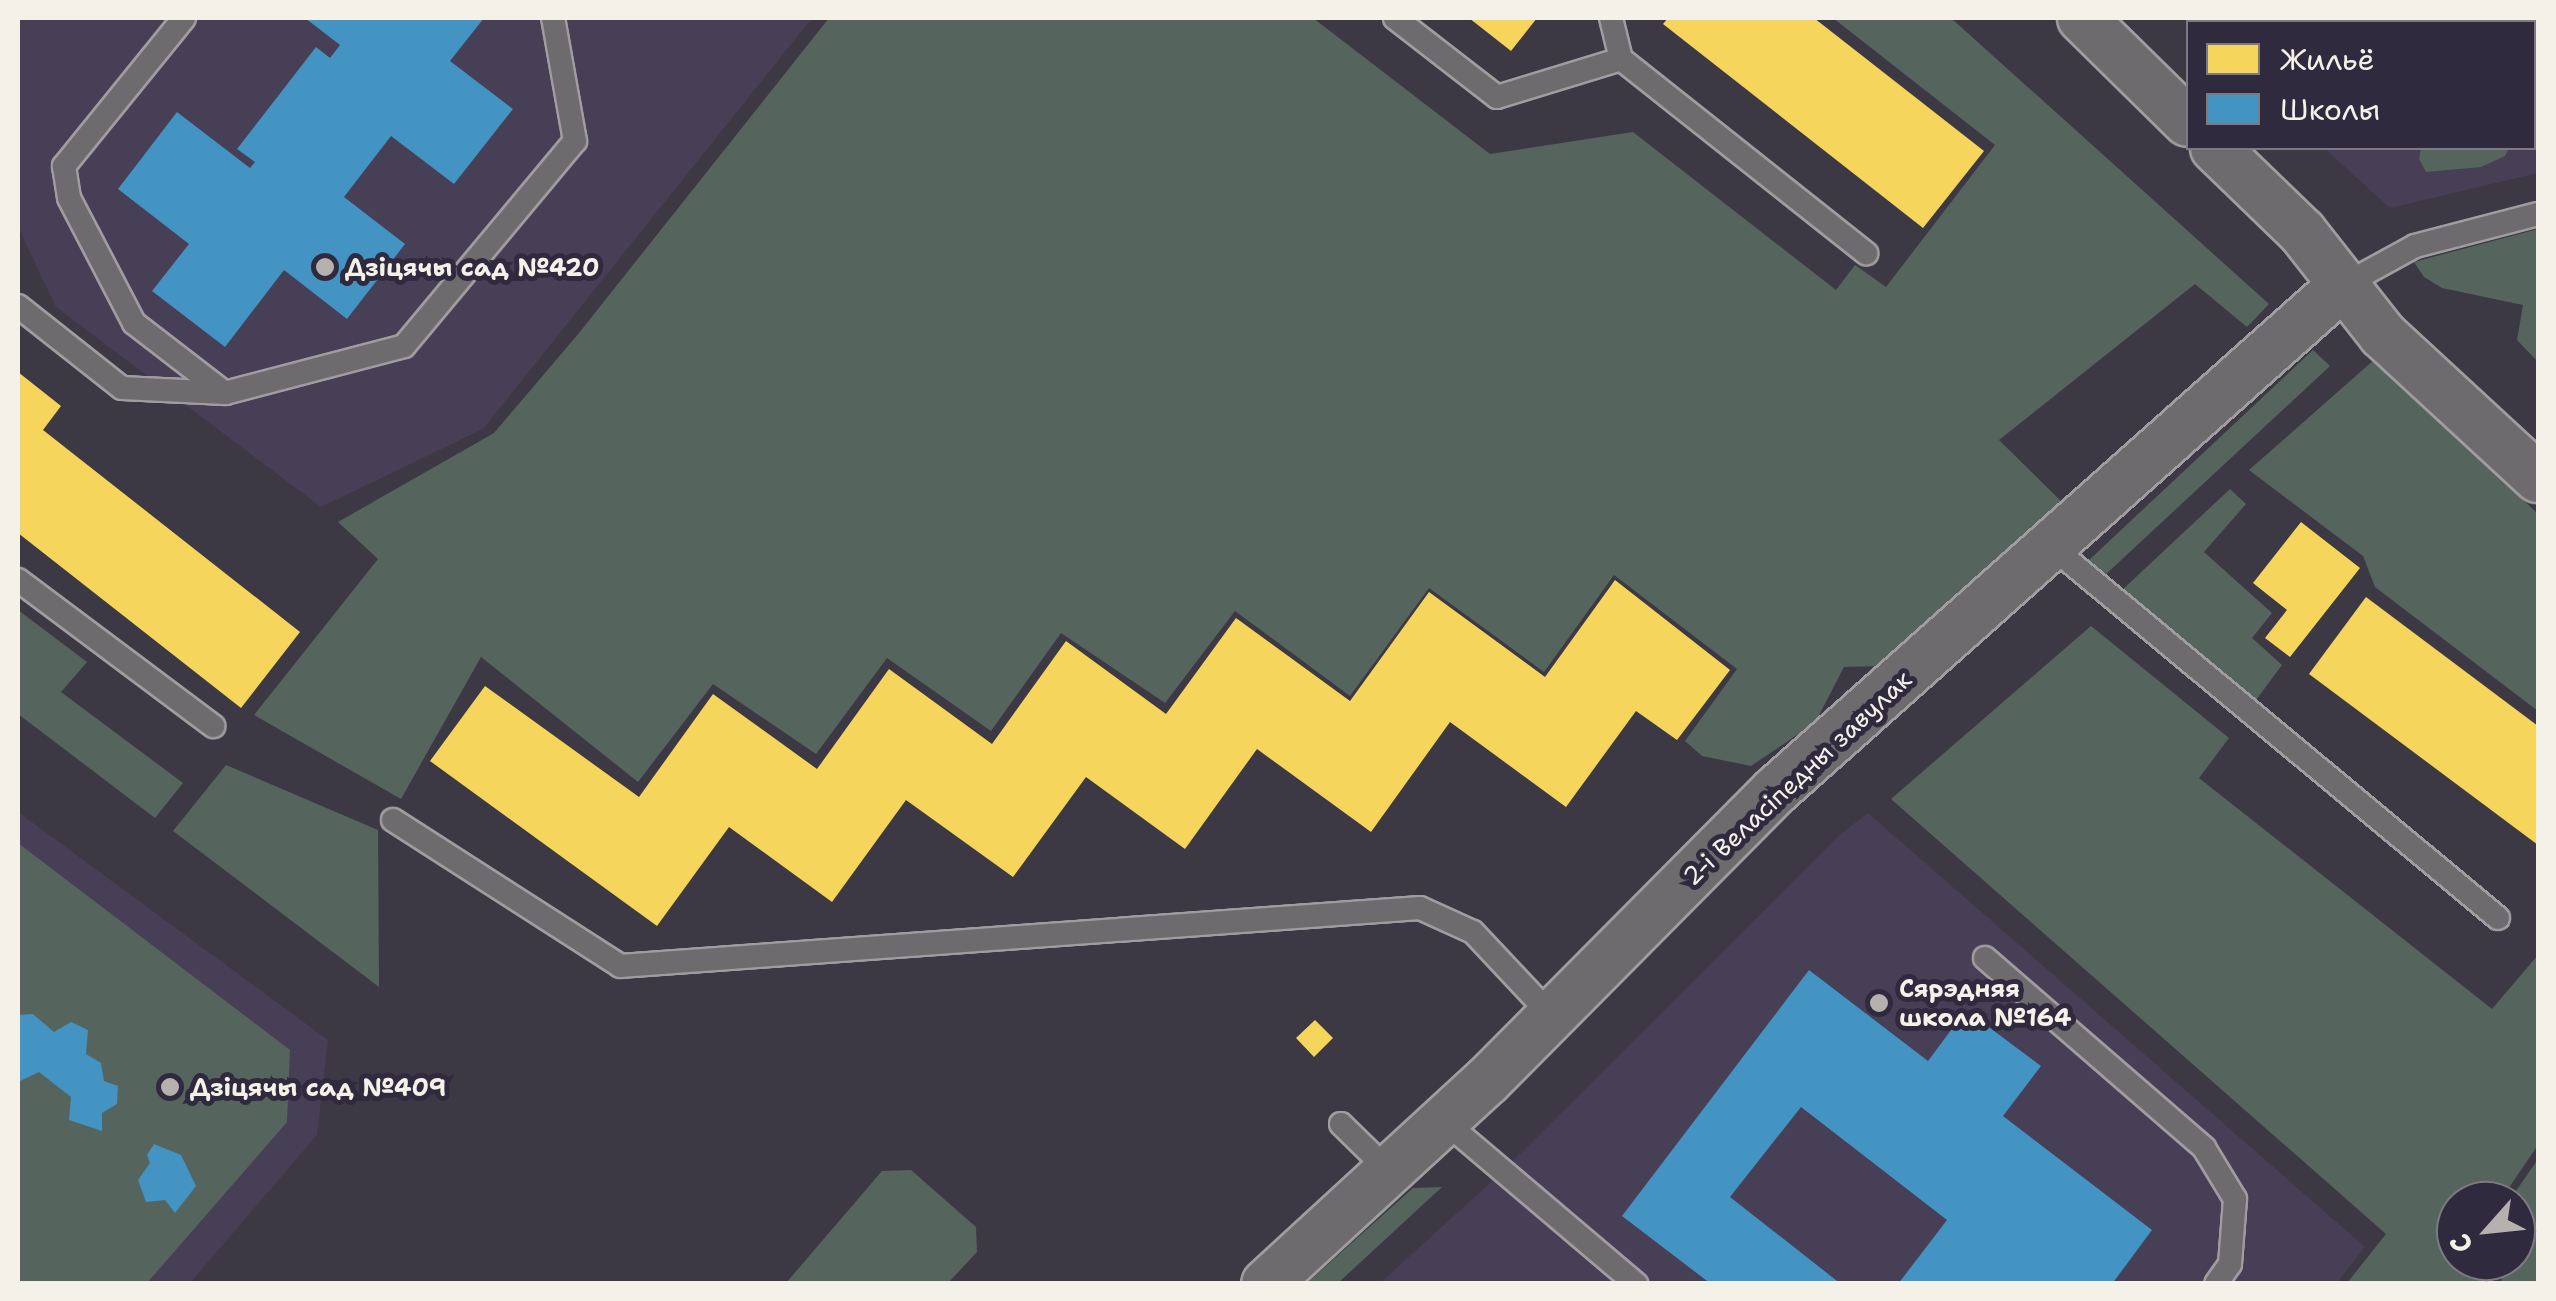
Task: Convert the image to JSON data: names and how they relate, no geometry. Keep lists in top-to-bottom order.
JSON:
{
  "streets": {
    "street": ["2-і Веласіпедны завулак"]
  },
  "places": ["Дзіцячы сад №420", "Сярэдняя школа №164", "Дзіцячы сад №409"],
  "legend": ["Жильё", "Школы"],
  "north": "bottom left"
}
